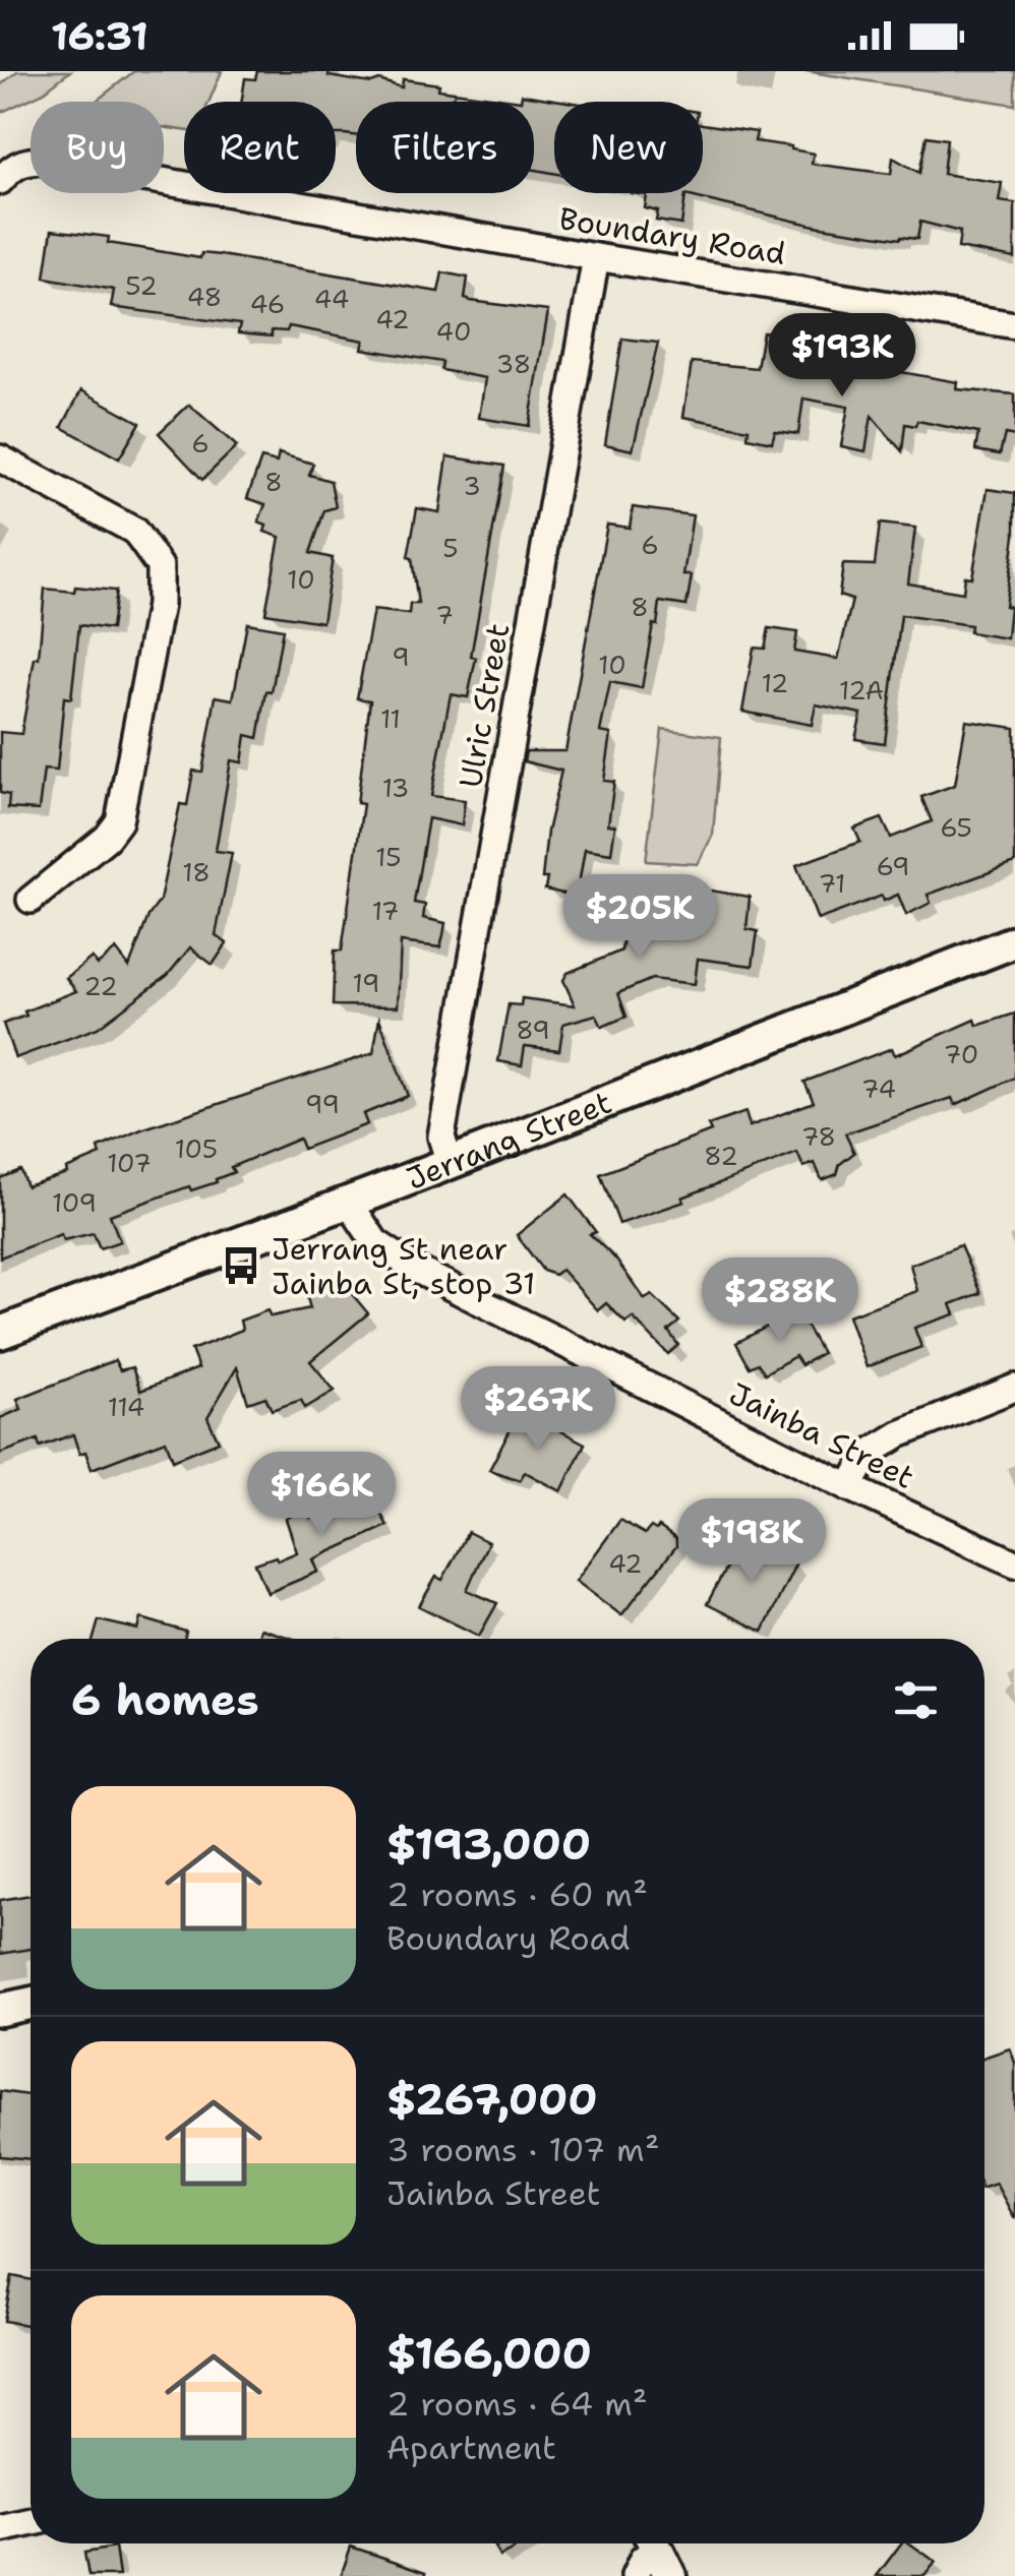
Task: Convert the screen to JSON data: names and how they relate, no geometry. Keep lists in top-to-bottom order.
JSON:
{
  "streets": {
    "street": [
      "Boundary Road",
      "Ulric Street",
      "Jerrang Street",
      "Jainba Street"
    ]
  },
  "crossings": [
    ["Boundary Road", "Ulric Street"],
    ["Ulric Street", "Jerrang Street"],
    ["Jerrang Street", "Jainba Street"]
  ],
  "places": {
    "bus stop": ["Jerrang St near Jainba St, stop 31"]
  },
  "house_numbers": [
    "52",
    "48",
    "44",
    "46",
    "42",
    "40",
    "38",
    "6",
    "8",
    "3",
    "6",
    "5",
    "10",
    "8",
    "7",
    "9",
    "10",
    "12",
    "12A",
    "11",
    "13",
    "65",
    "15",
    "69",
    "18",
    "71",
    "17",
    "19",
    "22",
    "89",
    "70",
    "74",
    "99",
    "78",
    "105",
    "82",
    "107",
    "109",
    "114",
    "42"
  ],
  "page": {
    "status": "16:31",
    "chip": [
      "Buy",
      "Rent",
      "Filters",
      "New"
    ],
    "price": [
      "$193K",
      "$205K",
      "$288K",
      "$267K",
      "$166K",
      "$198K"
    ],
    "heading": "6 homes",
    "list": [
      {
        "name": "$193,000",
        "note": "2 rooms · 60 m² · Boundary Road"
      },
      {
        "name": "$267,000",
        "note": "3 rooms · 107 m² · Jainba Street"
      },
      {
        "name": "$166,000",
        "note": "2 rooms · 64 m² · Apartment"
      }
    ]
  }
}
